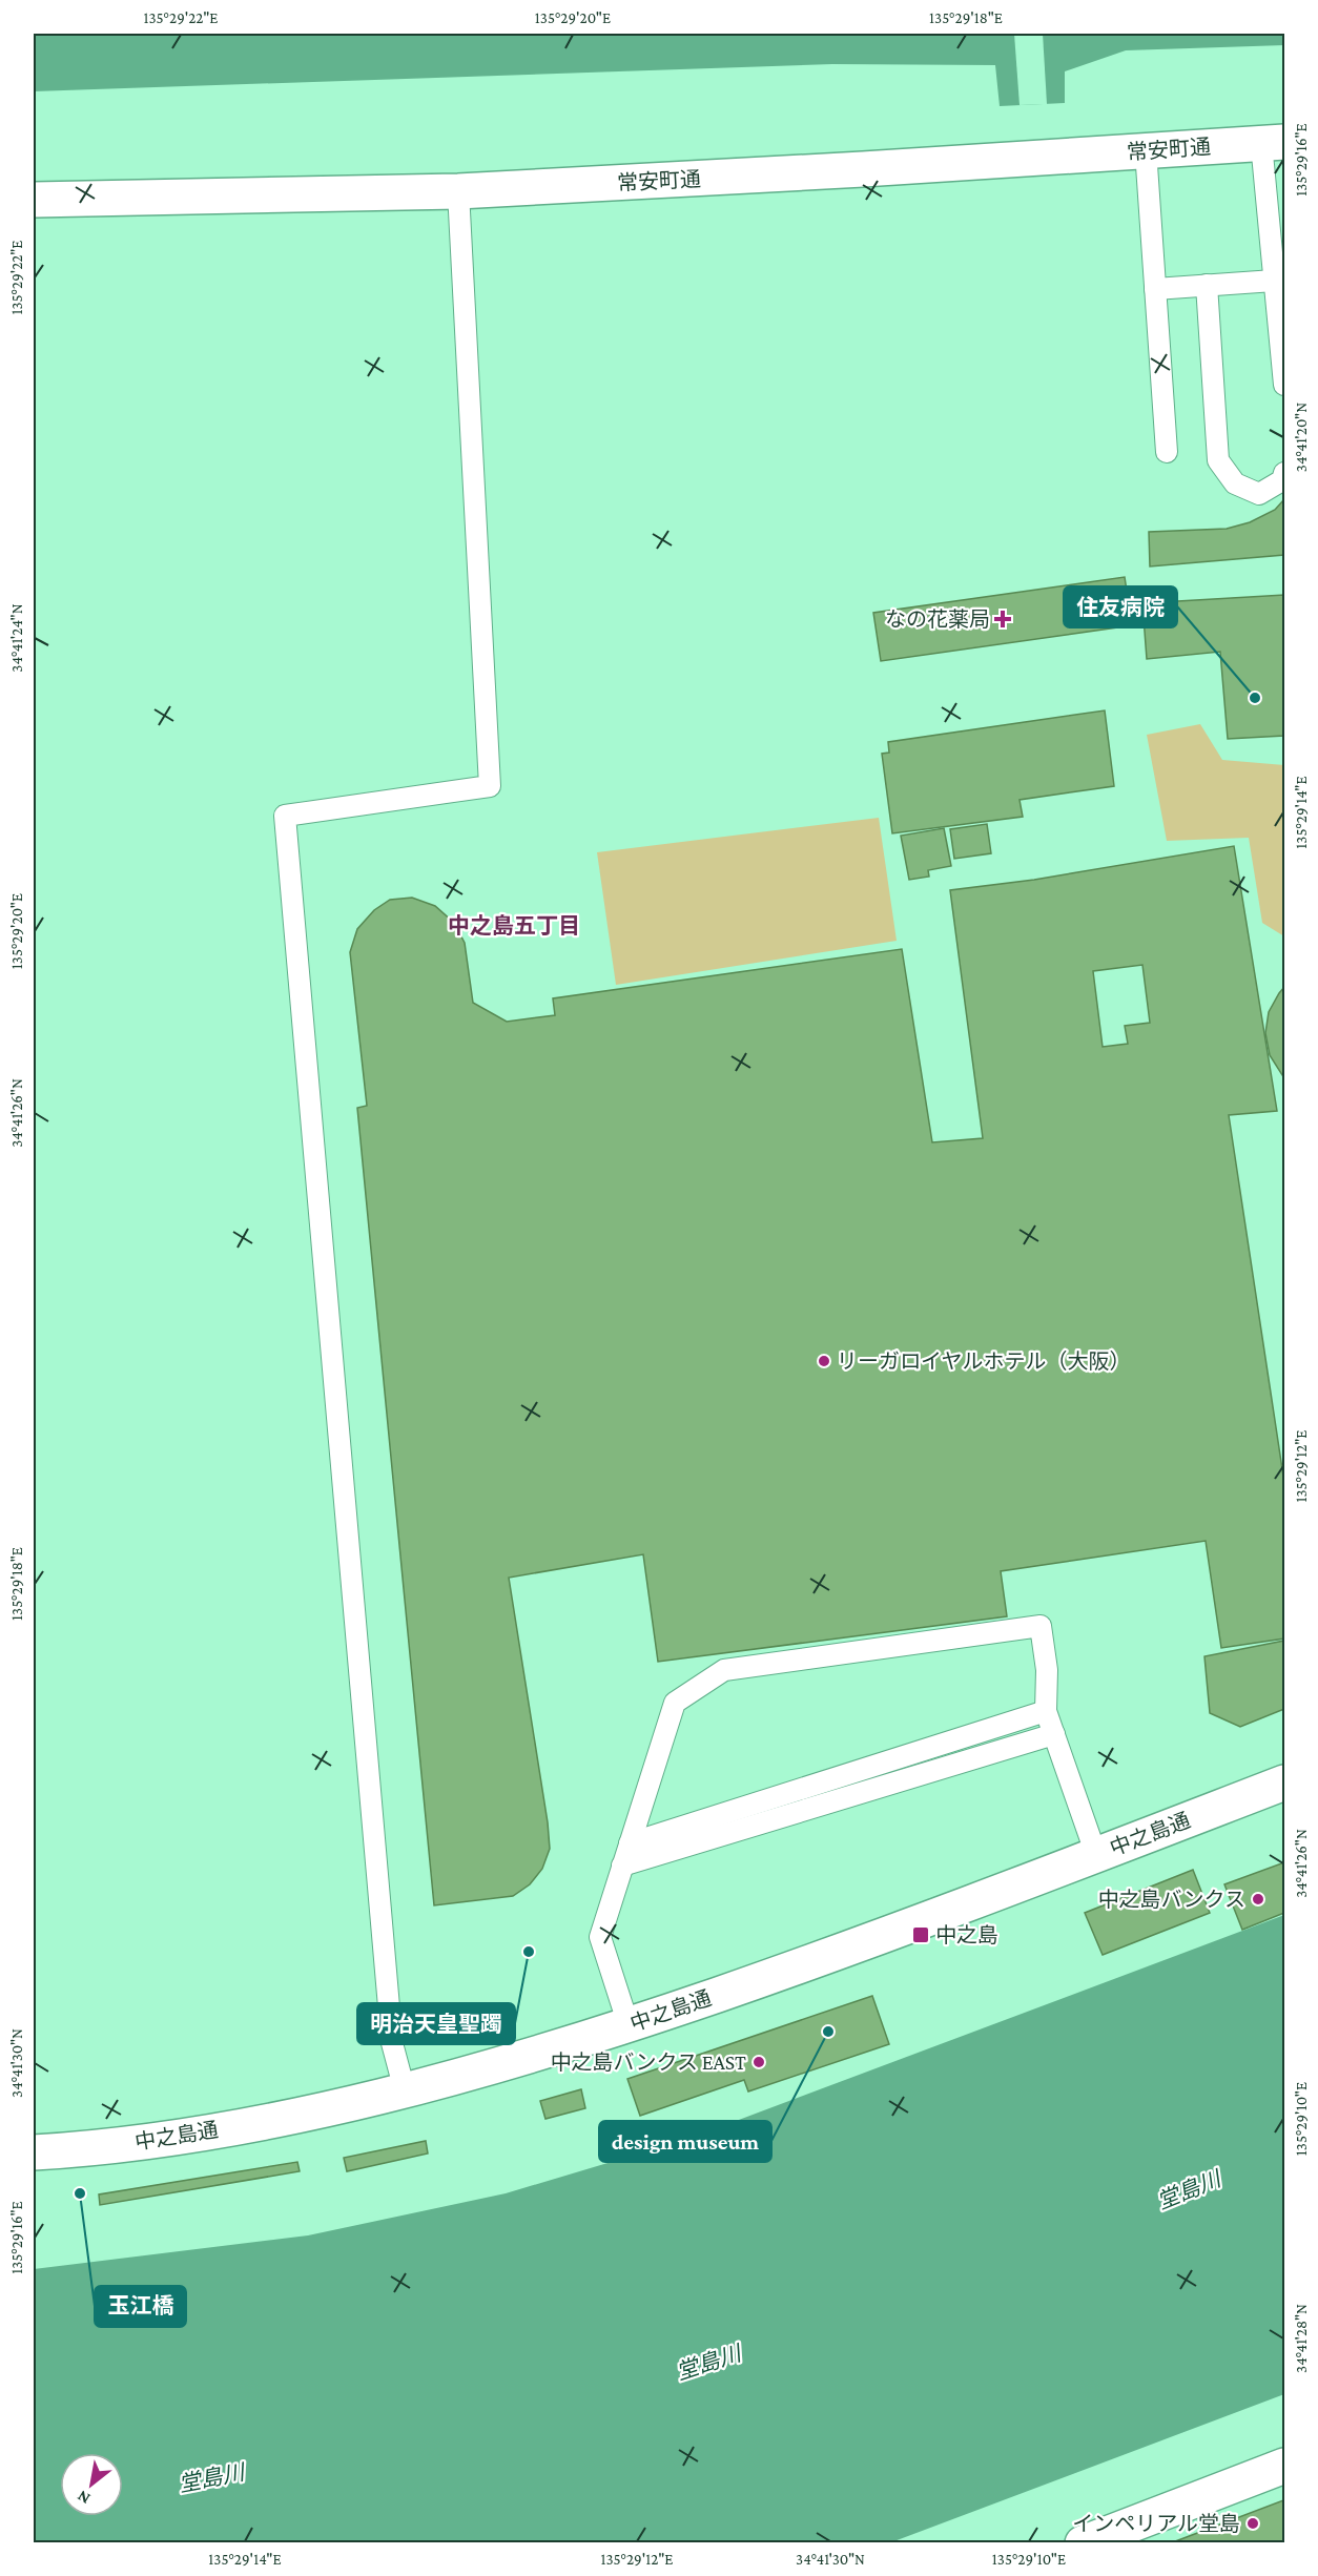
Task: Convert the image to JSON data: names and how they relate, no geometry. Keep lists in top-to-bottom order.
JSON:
{
  "streets": {
    "street": ["常安町通", "中之島通"]
  },
  "districts": ["中之島五丁目"],
  "water": ["堂島川"],
  "places": {
    "health": ["なの花薬局"],
    "other": [
      "住友病院",
      "リーガロイヤルホテル（大阪）",
      "中之島バンクス",
      "明治天皇聖躅",
      "design museum",
      "中之島バンクス EAST",
      "玉江橋",
      "インペリアル堂島"
    ],
    "transit": ["中之島"]
  },
  "north": "bottom left",
  "coordinates": [
    "135°29'22\"E",
    "135°29'20\"E",
    "135°29'18\"E",
    "135°29'16\"E",
    "34°41'20\"N",
    "34°41'24\"N",
    "135°29'14\"E",
    "34°41'26\"N",
    "135°29'12\"E",
    "34°41'30\"N",
    "135°29'10\"E",
    "34°41'28\"N"
  ]
}
